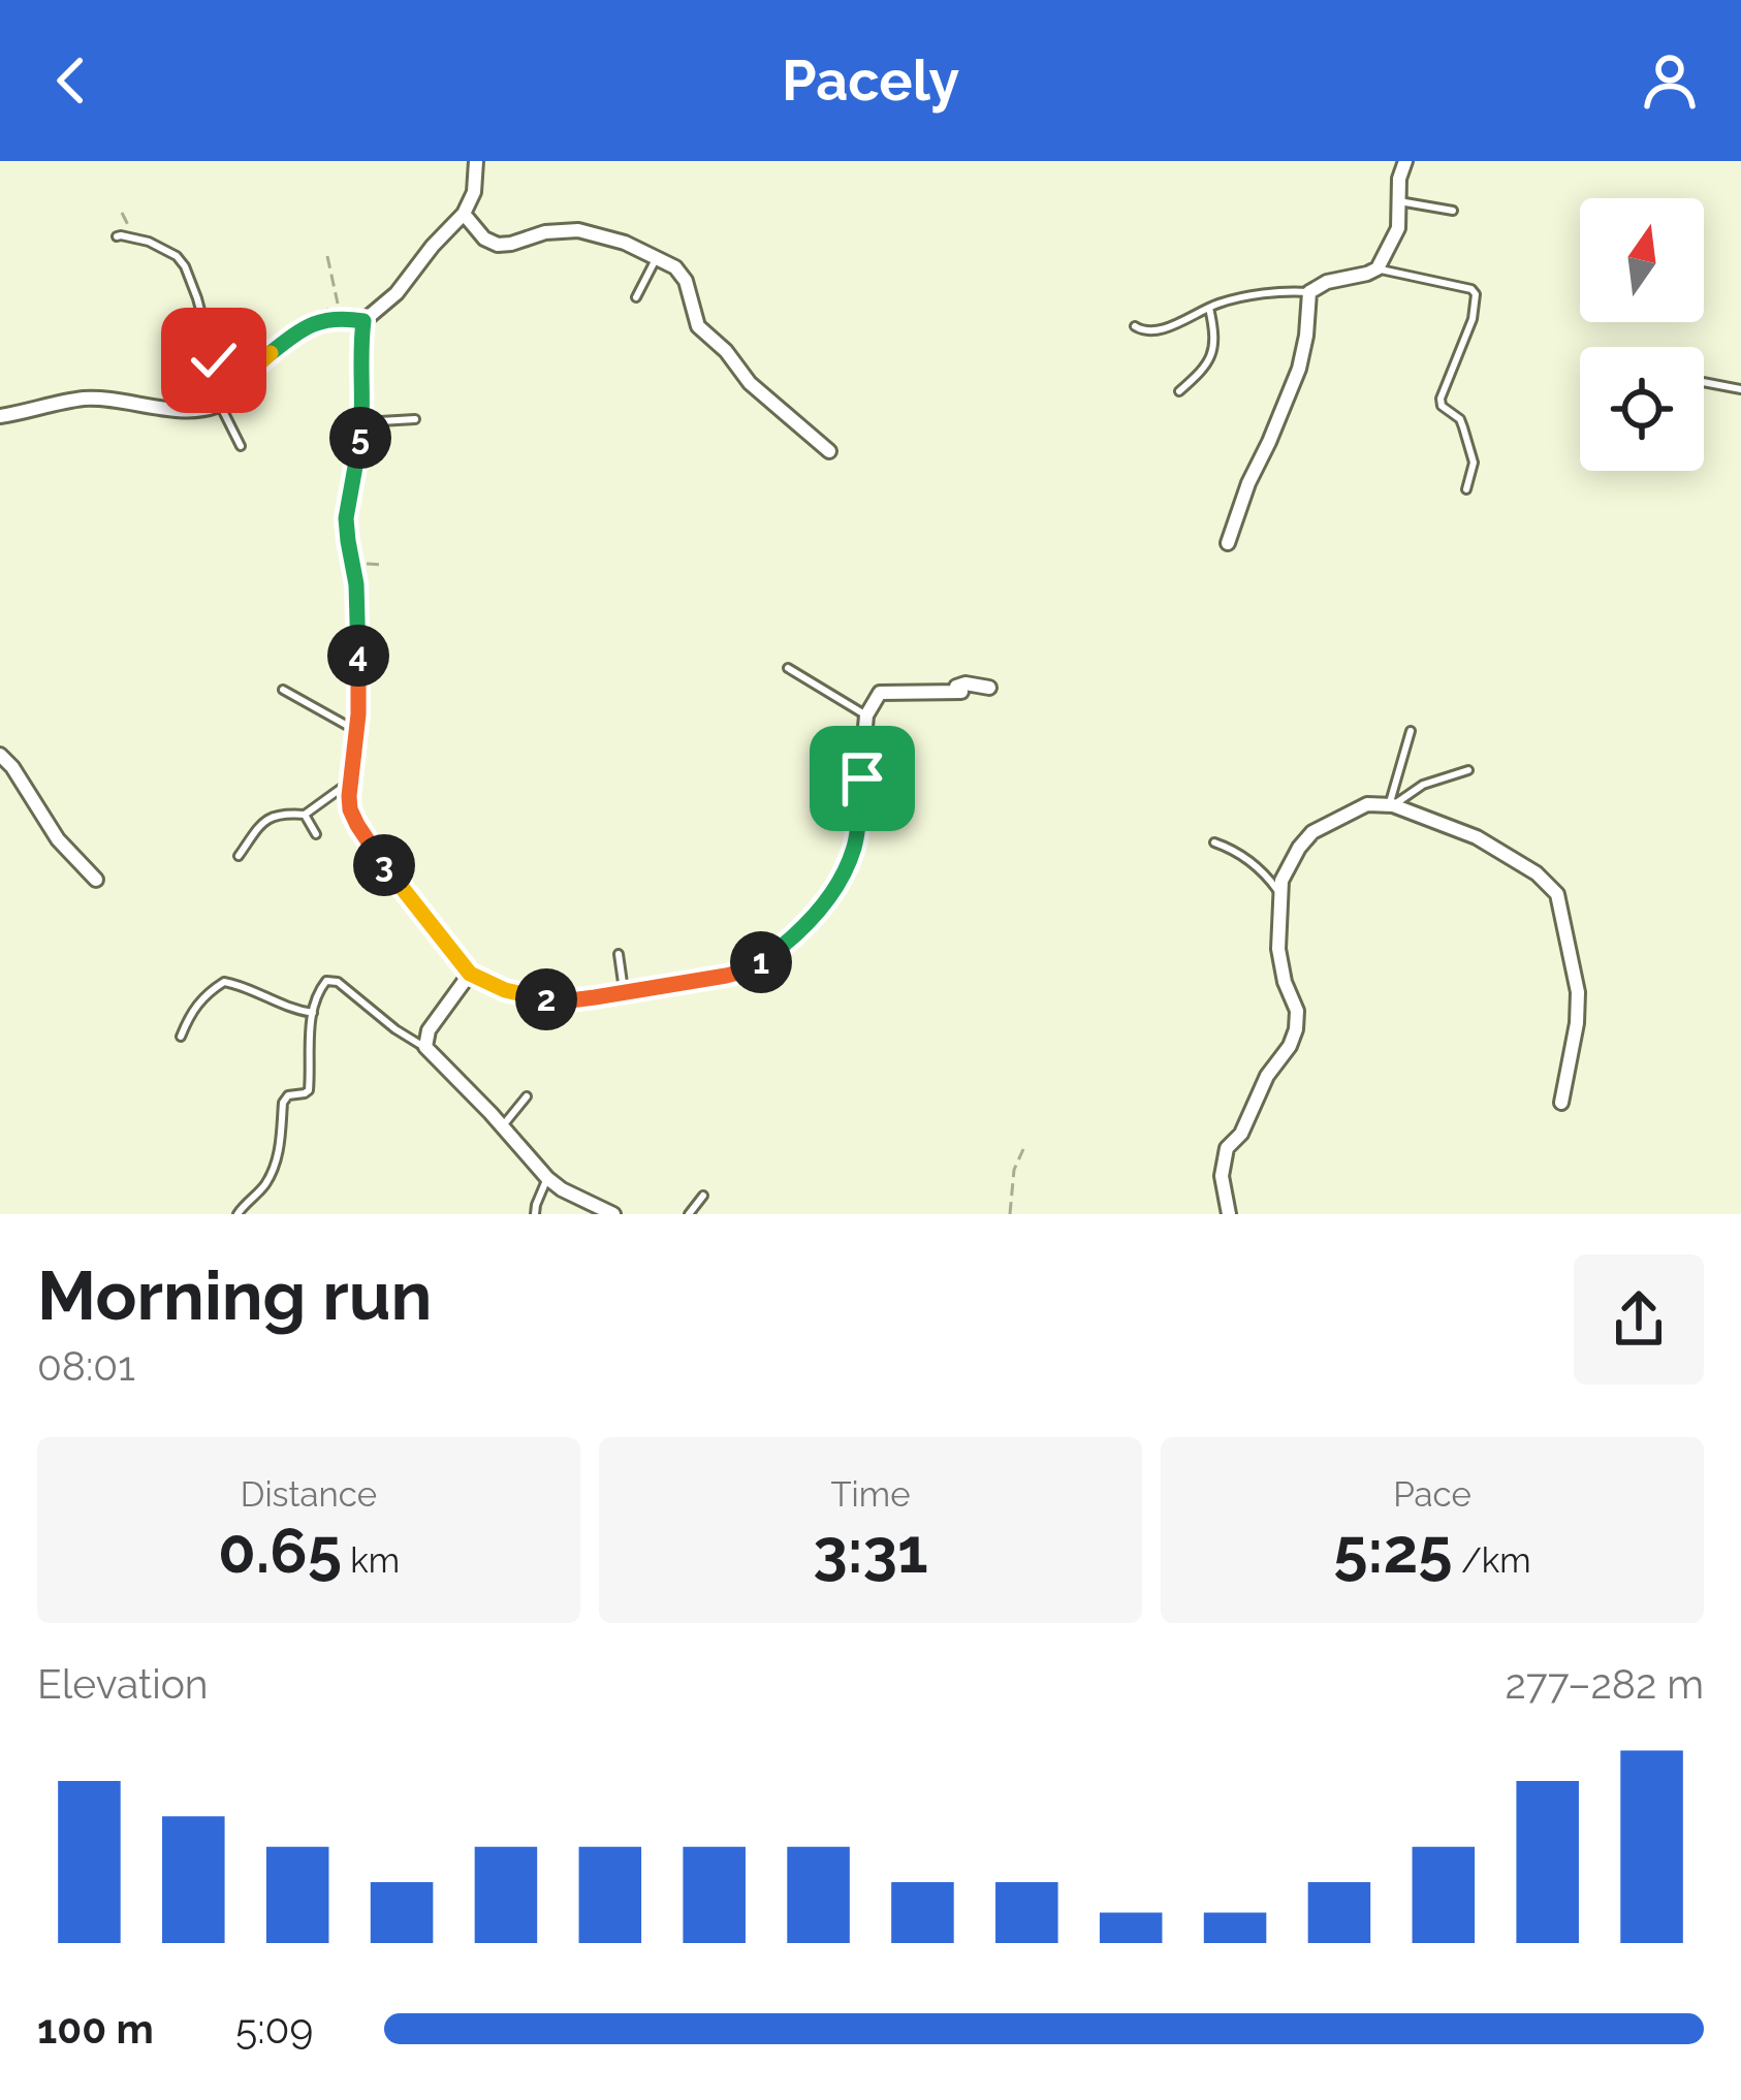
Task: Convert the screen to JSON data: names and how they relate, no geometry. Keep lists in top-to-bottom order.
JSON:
{
  "north": "top",
  "page": {
    "header": "Pacely",
    "pins": [
      "5",
      "4",
      "3",
      "1",
      "2"
    ],
    "heading": ["Morning run", "08:01"],
    "stats": [
      ["Distance", "0.65 km"],
      ["Time", "3:31"],
      ["Pace", "5:25 /km"]
    ],
    "chart": ["Elevation", "277–282 m"],
    "list": [
      {
        "name": "100 m",
        "note": "5:09"
      }
    ]
  }
}
